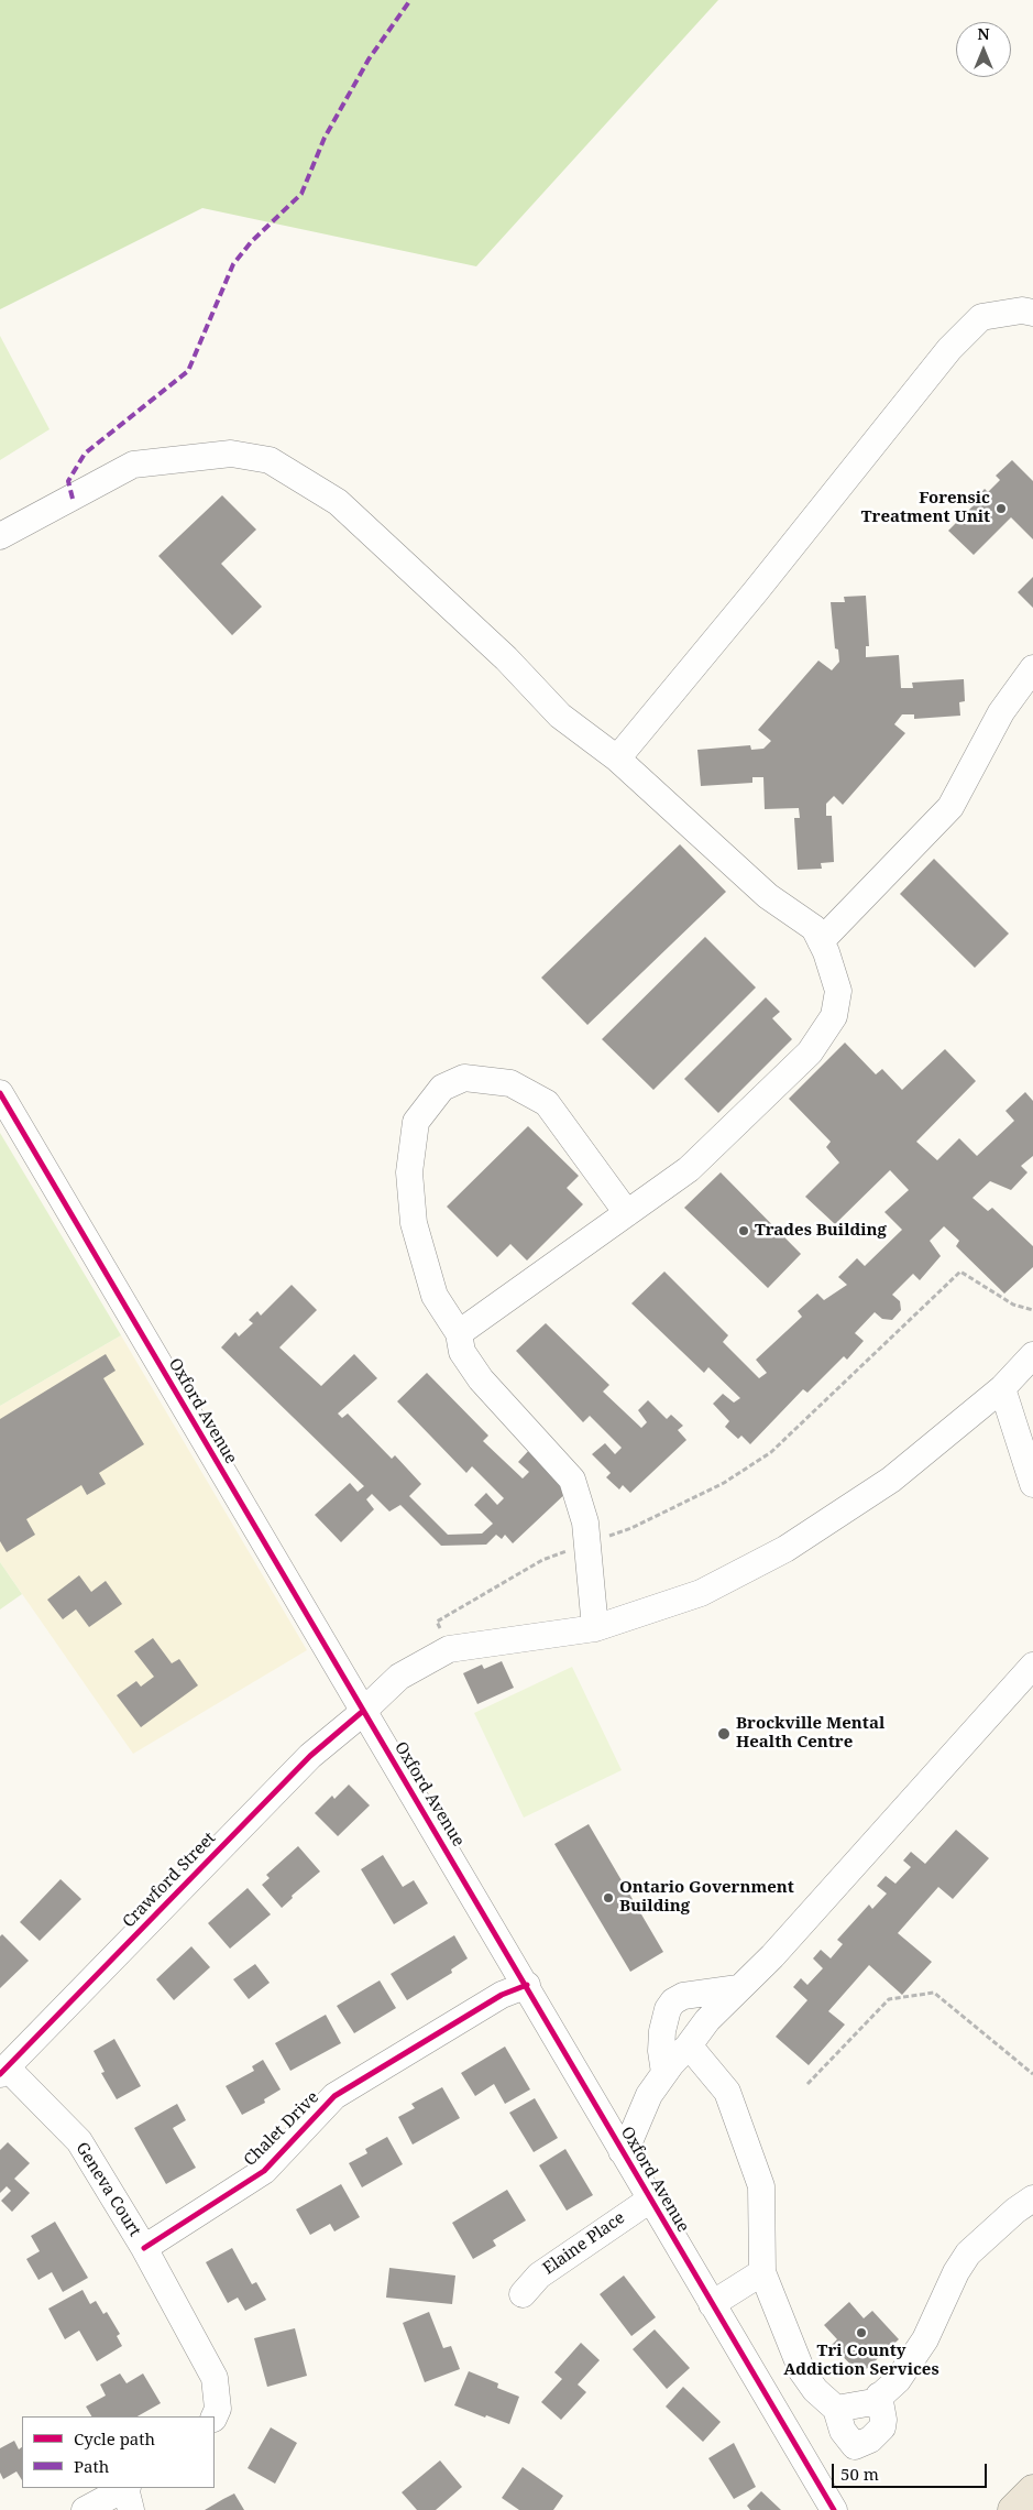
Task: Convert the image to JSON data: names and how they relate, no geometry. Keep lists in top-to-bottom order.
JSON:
{
  "streets": {
    "street": [
      "Oxford Avenue",
      "Crawford Street",
      "Chalet Drive",
      "Geneva Court",
      "Elaine Place"
    ]
  },
  "crossings": [
    ["Oxford Avenue", "Crawford Street"],
    ["Oxford Avenue", "Chalet Drive"],
    ["Oxford Avenue", "Elaine Place"],
    ["Crawford Street", "Geneva Court"],
    ["Chalet Drive", "Geneva Court"]
  ],
  "places": [
    "Forensic Treatment Unit",
    "Trades Building",
    "Brockville Mental Health Centre",
    "Ontario Government Building",
    "Tri County Addiction Services"
  ],
  "legend": ["Cycle path", "Path"],
  "scale_bar": "50 m",
  "north": "top"
}
